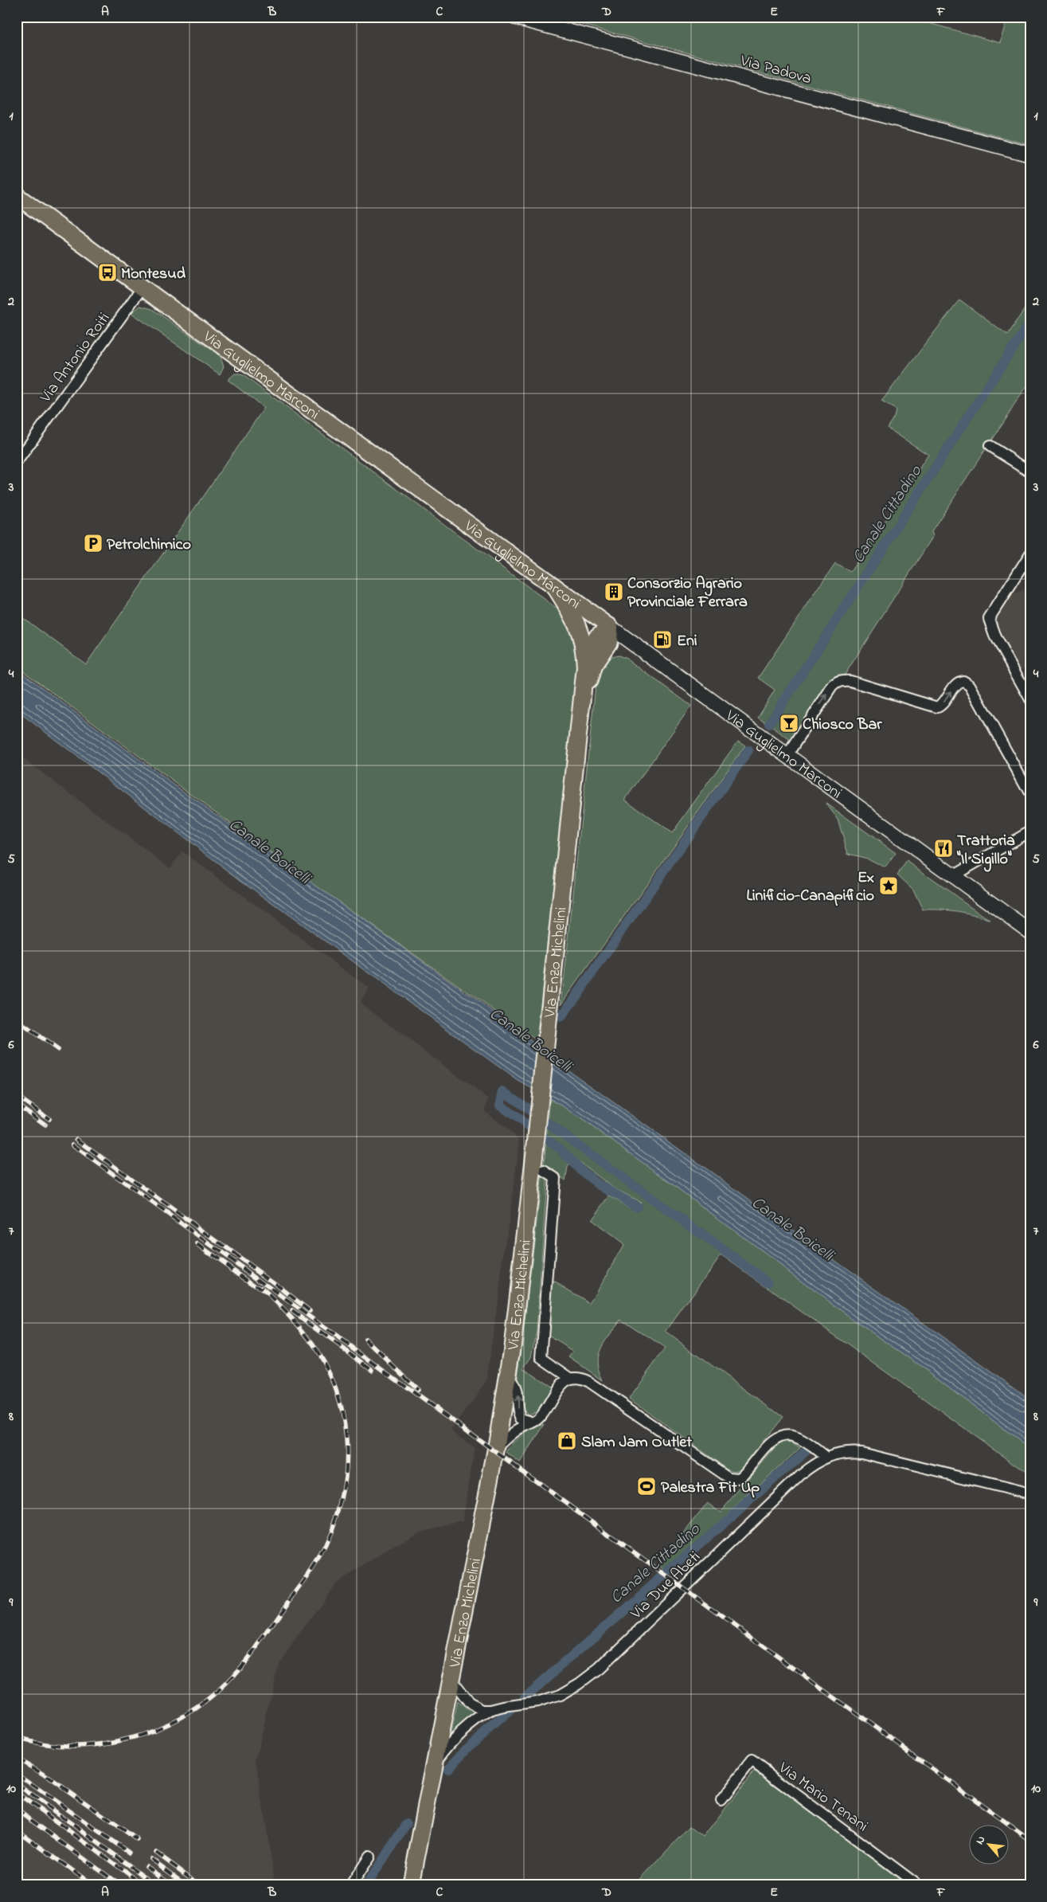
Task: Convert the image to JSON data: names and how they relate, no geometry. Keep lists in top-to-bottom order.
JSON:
{
  "streets": {
    "main road": ["Via Padova", "Via Guglielmo Marconi", "Via Enzo Michelini"],
    "street": ["Via Antonio Roiti", "Via Due Abeti", "Via Mario Tenani"]
  },
  "crossings": [
    ["Via Antonio Roiti", "Via Guglielmo Marconi"],
    ["Via Guglielmo Marconi", "Via Enzo Michelini"],
    ["Via Enzo Michelini", "Via Due Abeti"]
  ],
  "water": ["Canale Cittadino", "Canale Boicelli"],
  "places": {
    "bus stop": ["Montesud"],
    "parking": ["Petrolchimico"],
    "building": ["Consorzio Agrario Provinciale Ferrara"],
    "fuel station": ["Eni"],
    "bar": ["Chiosco Bar"],
    "restaurant": ["Trattoria \"Il Sigillo\""],
    "place": ["Ex Linificio-Canapificio"],
    "shop": ["Slam Jam Outlet"],
    "sports": ["Palestra Fit Up"]
  },
  "north": "top left",
  "grid": {
    "columns": [
      "A",
      "B",
      "C",
      "D",
      "E",
      "F"
    ],
    "rows": [
      "1",
      "2",
      "3",
      "4",
      "5",
      "6",
      "7",
      "8",
      "9",
      "10"
    ]
  }
}
